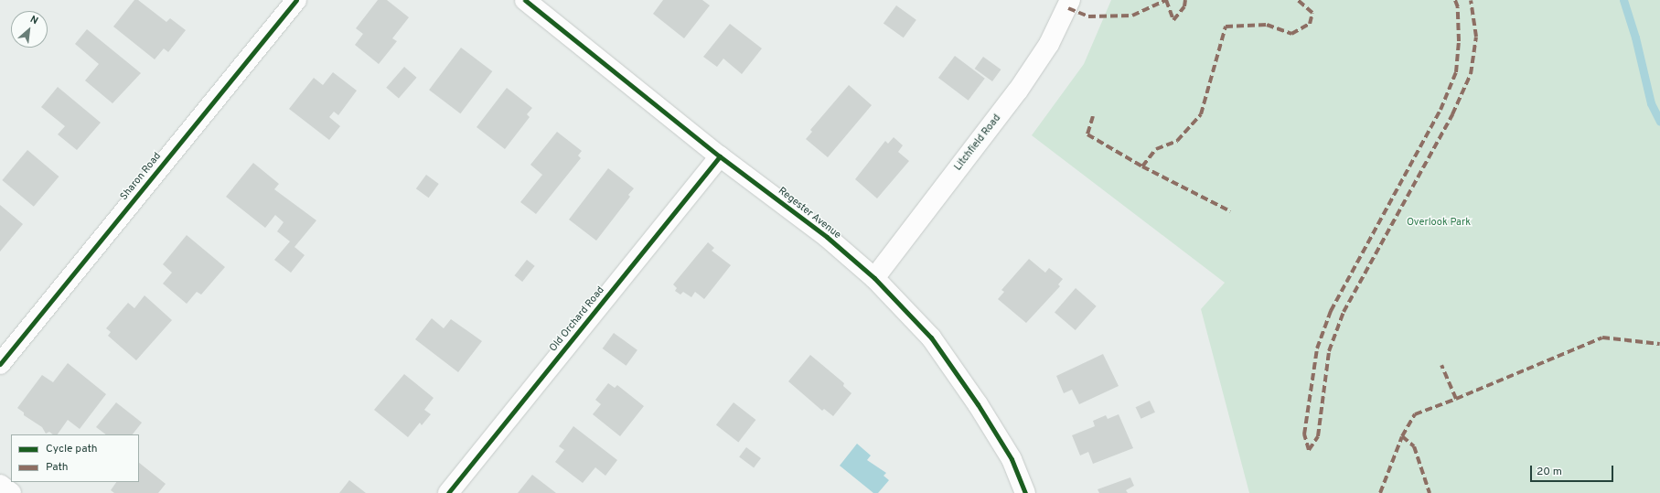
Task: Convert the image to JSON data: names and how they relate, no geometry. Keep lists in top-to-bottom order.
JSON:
{
  "streets": {
    "street": [
      "Litchfield Road",
      "Sharon Road",
      "Regester Avenue",
      "Old Orchard Road"
    ]
  },
  "crossings": [
    ["Litchfield Road", "Regester Avenue"],
    ["Regester Avenue", "Old Orchard Road"]
  ],
  "parks": ["Overlook Park"],
  "legend": ["Cycle path", "Path"],
  "scale_bar": "20 m",
  "north": "top right"
}
